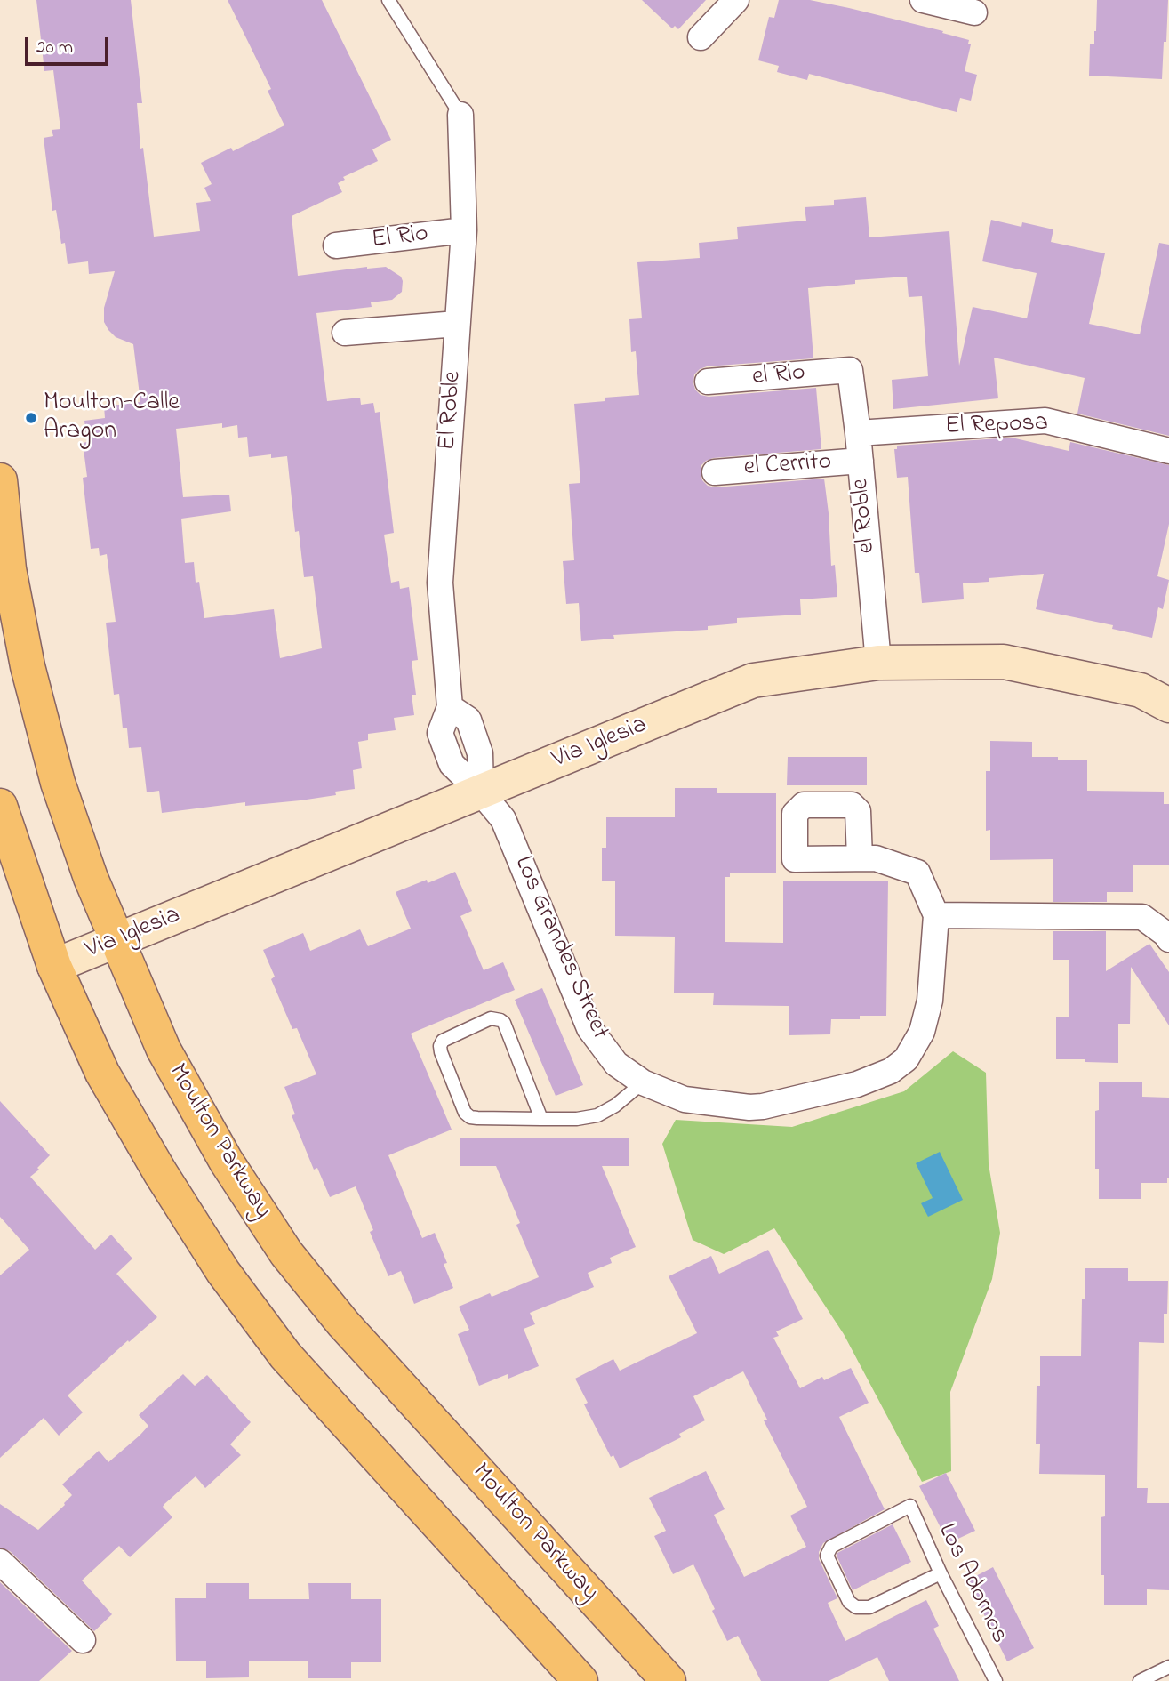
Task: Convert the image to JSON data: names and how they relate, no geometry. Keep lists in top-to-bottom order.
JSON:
{
  "streets": {
    "main road": ["Moulton Parkway"],
    "street": [
      "El Rio",
      "el Rio",
      "El Roble",
      "El Reposa",
      "el Cerrito",
      "el Roble",
      "Via Iglesia",
      "Los Grandes Street"
    ],
    "lane": ["Los Adornos"]
  },
  "crossings": [
    ["El Rio", "El Roble"],
    ["el Rio", "el Roble"],
    ["El Roble", "Via Iglesia"],
    ["El Roble", "Los Grandes Street"],
    ["El Reposa", "el Roble"],
    ["el Cerrito", "el Roble"],
    ["el Roble", "Via Iglesia"],
    ["Via Iglesia", "Los Grandes Street"],
    ["Via Iglesia", "Moulton Parkway"]
  ],
  "places": ["Moulton-Calle Aragon"],
  "scale_bar": "20 m"
}
